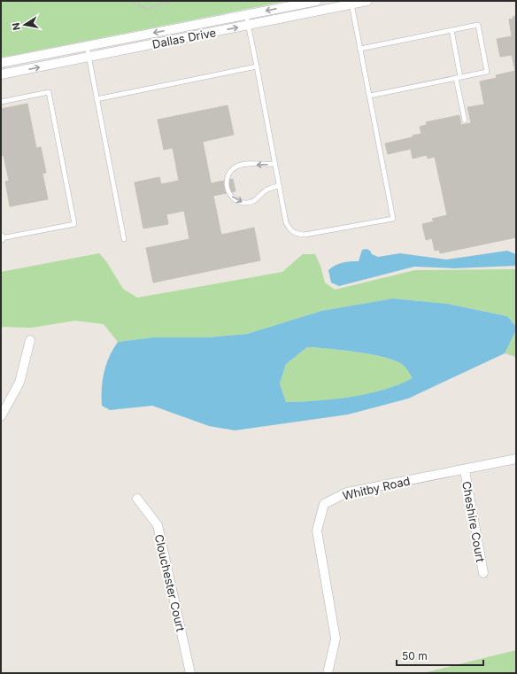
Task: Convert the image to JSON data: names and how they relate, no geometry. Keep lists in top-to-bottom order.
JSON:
{
  "streets": {
    "street": [
      "Dallas Drive",
      "Whitby Road",
      "Cheshire Court",
      "Clouchester Court"
    ]
  },
  "crossings": [
    ["Whitby Road", "Cheshire Court"]
  ],
  "scale_bar": "50 m",
  "north": "left"
}
